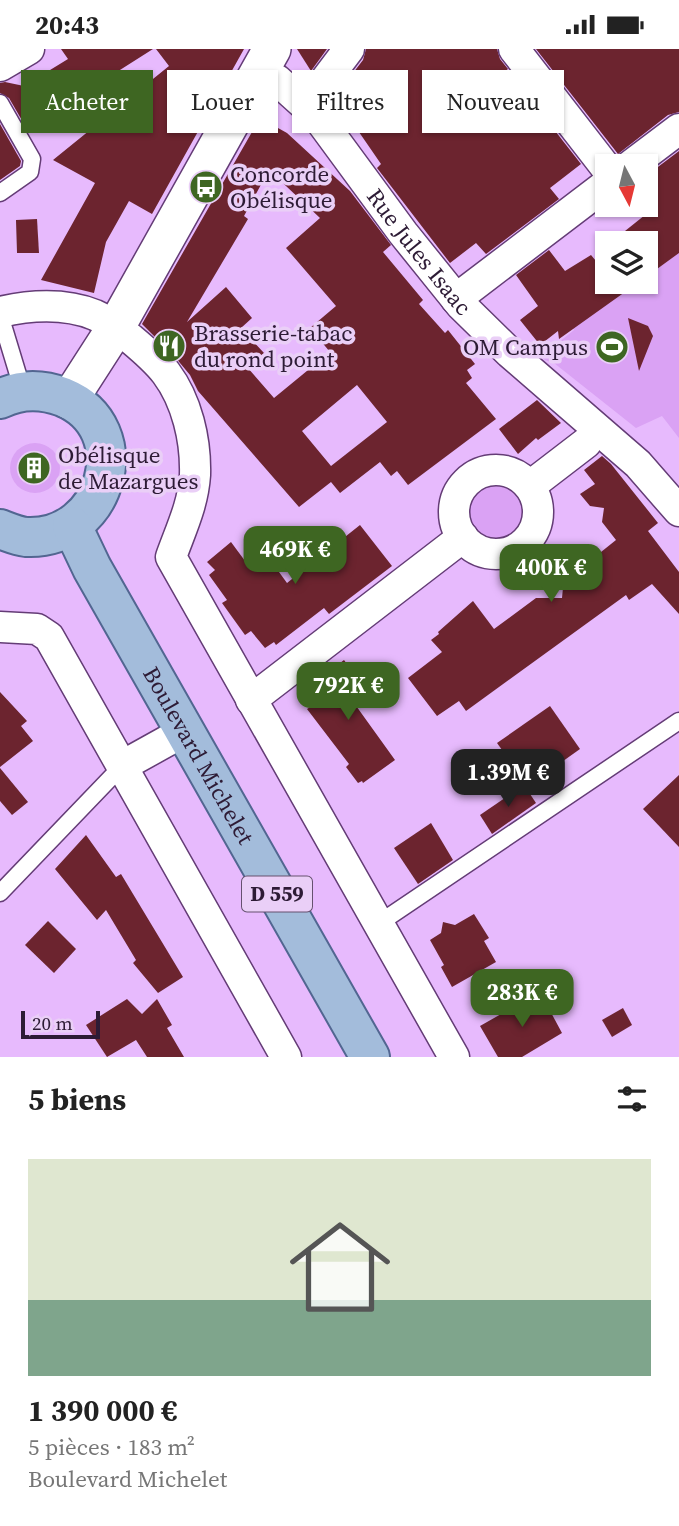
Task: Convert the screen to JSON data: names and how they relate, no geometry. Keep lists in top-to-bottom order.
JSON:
{
  "streets": {
    "main road": ["Boulevard Michelet", "D 559"],
    "street": ["Rue Jules Isaac"]
  },
  "places": {
    "bus stop": ["Concorde Obélisque"],
    "restaurant": ["Brasserie-tabac du rond point"],
    "sports": ["OM Campus"],
    "building": ["Obélisque de Mazargues"]
  },
  "scale_bar": "20 m",
  "north": "bottom",
  "page": {
    "status": "20:43",
    "chip": [
      "Acheter",
      "Louer",
      "Filtres",
      "Nouveau"
    ],
    "price": [
      "469K €",
      "400K €",
      "792K €",
      "1.39M €",
      "283K €"
    ],
    "scale": "20 m",
    "heading": "5 biens",
    "list": [
      {
        "name": "1 390 000 €",
        "note": "5 pièces · 183 m² · Boulevard Michelet"
      }
    ]
  }
}
